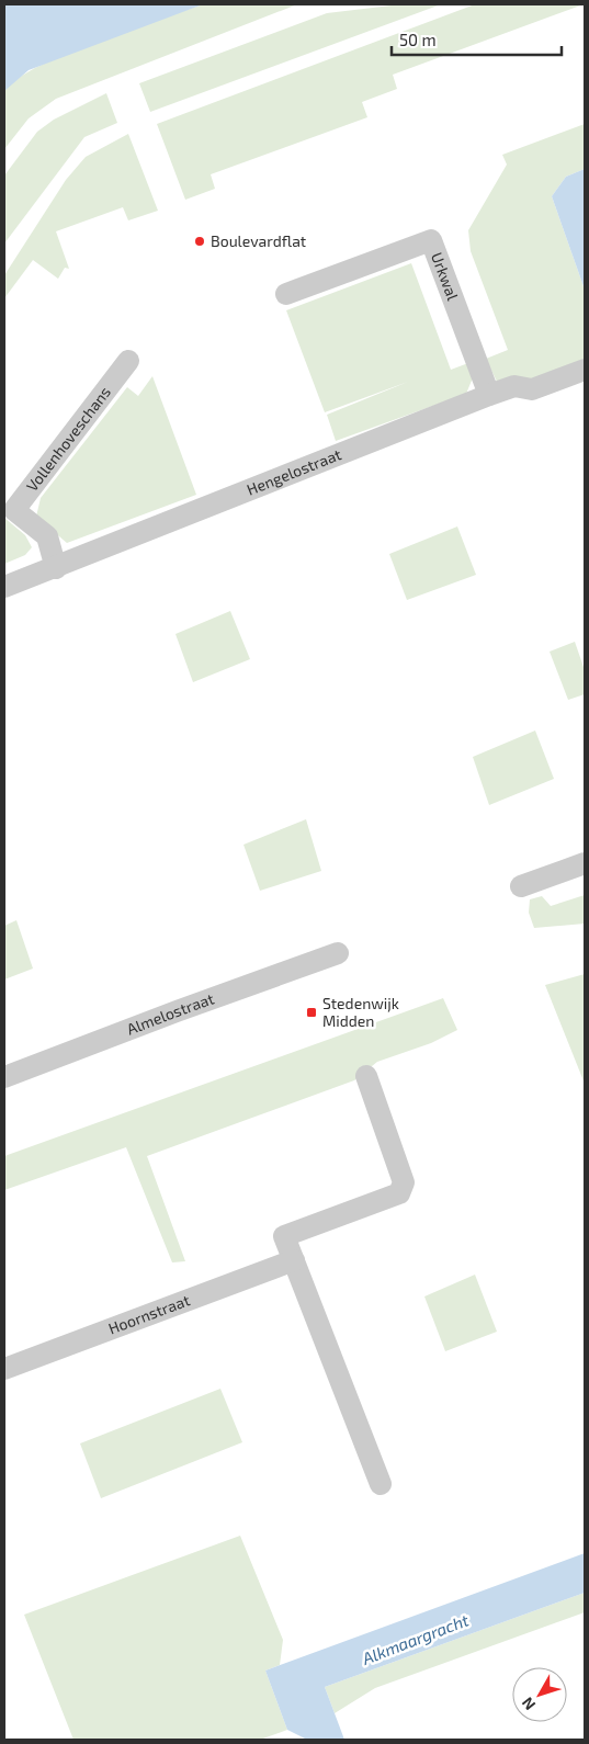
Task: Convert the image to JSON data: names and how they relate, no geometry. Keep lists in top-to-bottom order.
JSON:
{
  "streets": {
    "street": [
      "Urkwal",
      "Vollenhoveschans",
      "Hengelostraat",
      "Almelostraat",
      "Hoornstraat"
    ]
  },
  "crossings": [
    ["Urkwal", "Hengelostraat"],
    ["Vollenhoveschans", "Hengelostraat"]
  ],
  "water": ["Alkmaargracht"],
  "places": {
    "other": ["Boulevardflat"],
    "transit": ["Stedenwijk Midden"]
  },
  "scale_bar": "50 m",
  "north": "bottom left"
}
